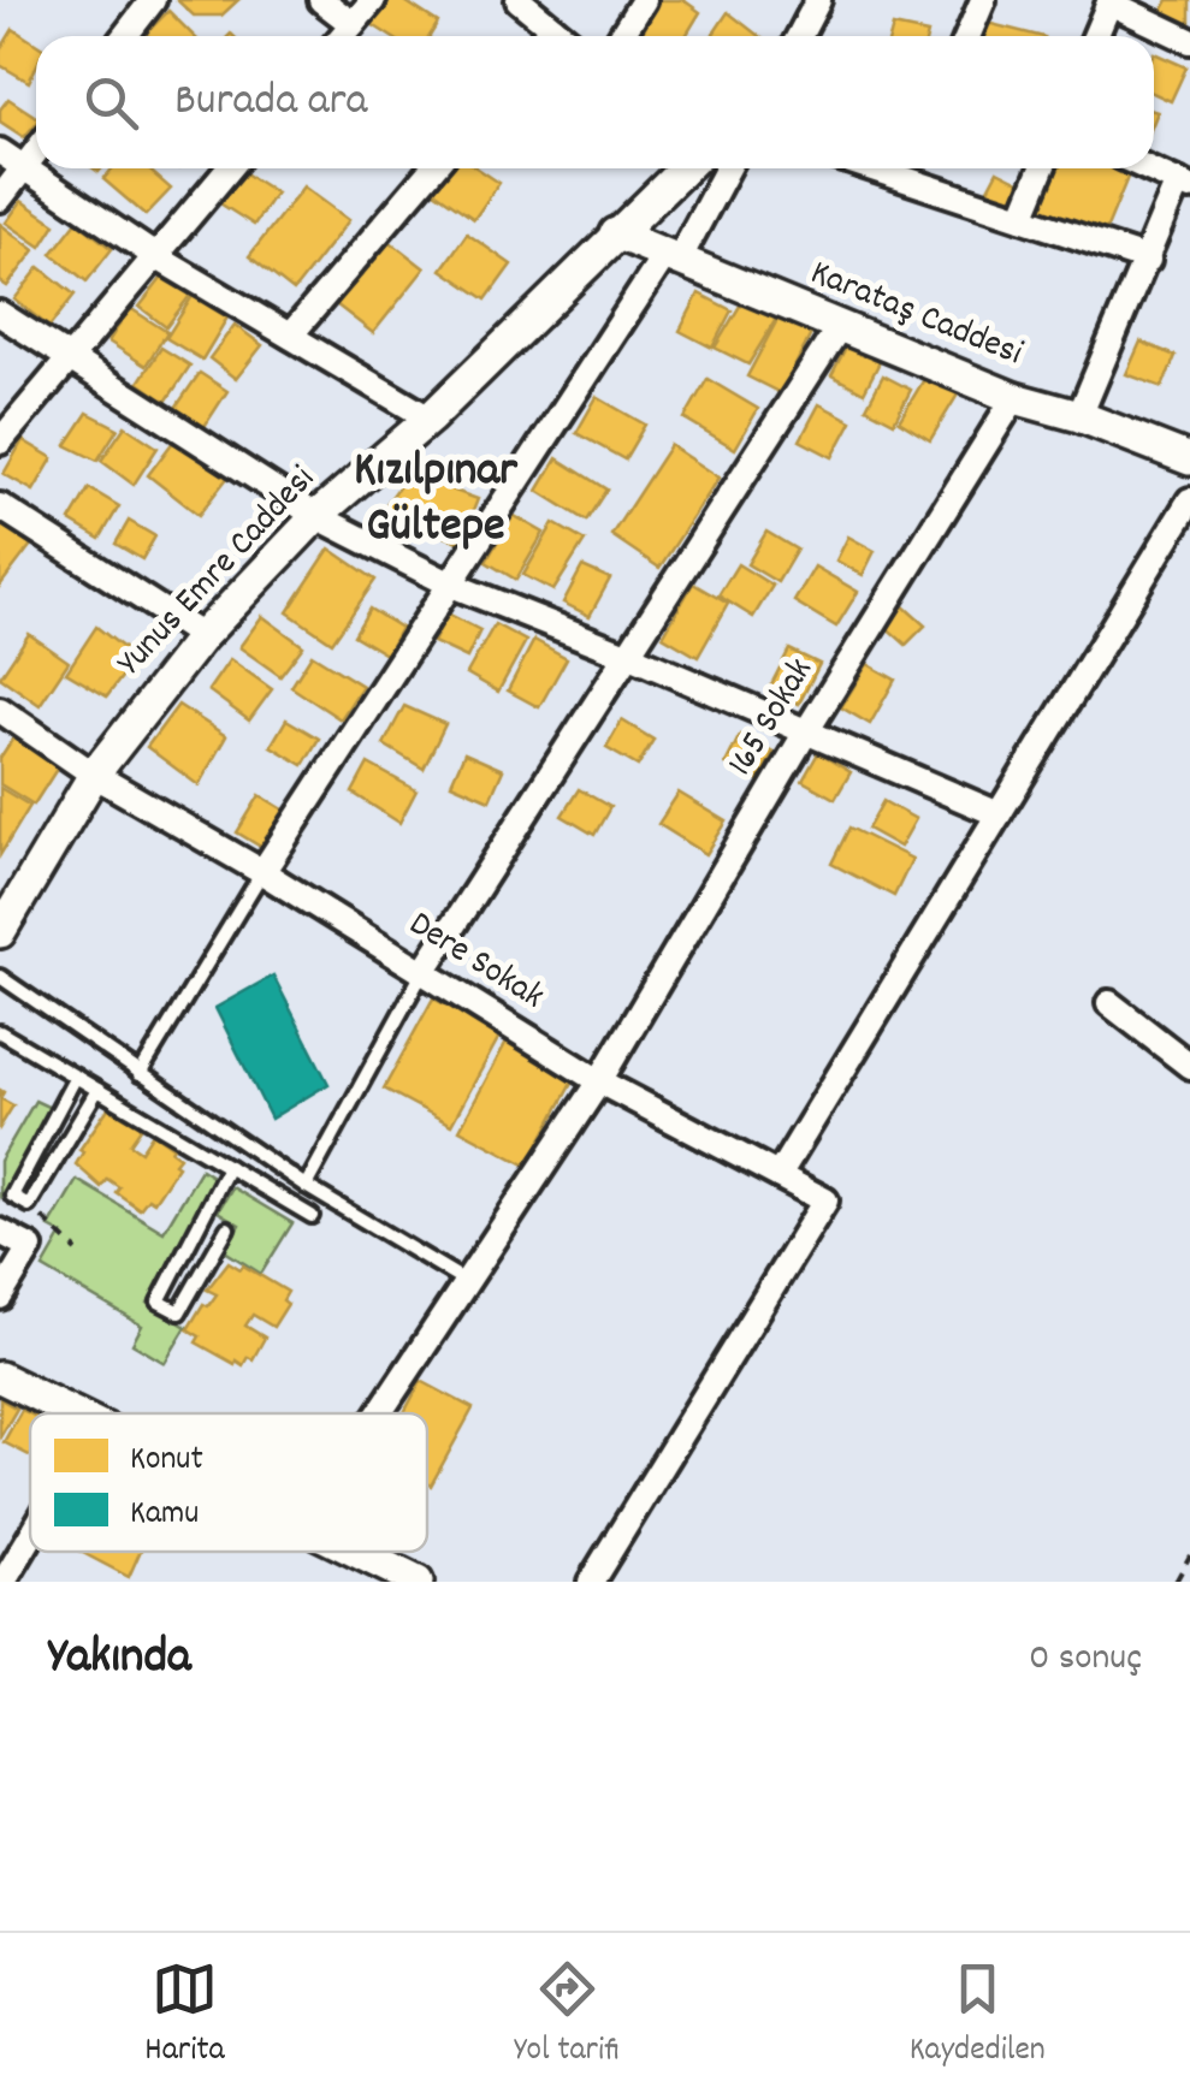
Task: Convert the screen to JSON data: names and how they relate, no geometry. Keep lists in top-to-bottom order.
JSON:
{
  "streets": {
    "street": [
      "Karataş Caddesi",
      "Yunus Emre Caddesi",
      "165 Sokak",
      "Dere Sokak"
    ]
  },
  "crossings": [
    ["Karataş Caddesi", "Yunus Emre Caddesi"],
    ["Karataş Caddesi", "165 Sokak"],
    ["Yunus Emre Caddesi", "Dere Sokak"],
    ["165 Sokak", "Dere Sokak"]
  ],
  "districts": ["Kızılpınar Gültepe"],
  "legend": ["Konut", "Kamu"],
  "page": {
    "search": "Burada ara",
    "heading": ["Yakında", "0 sonuç"],
    "nav": ["Harita", "Yol tarifi", "Kaydedilen"]
  }
}
